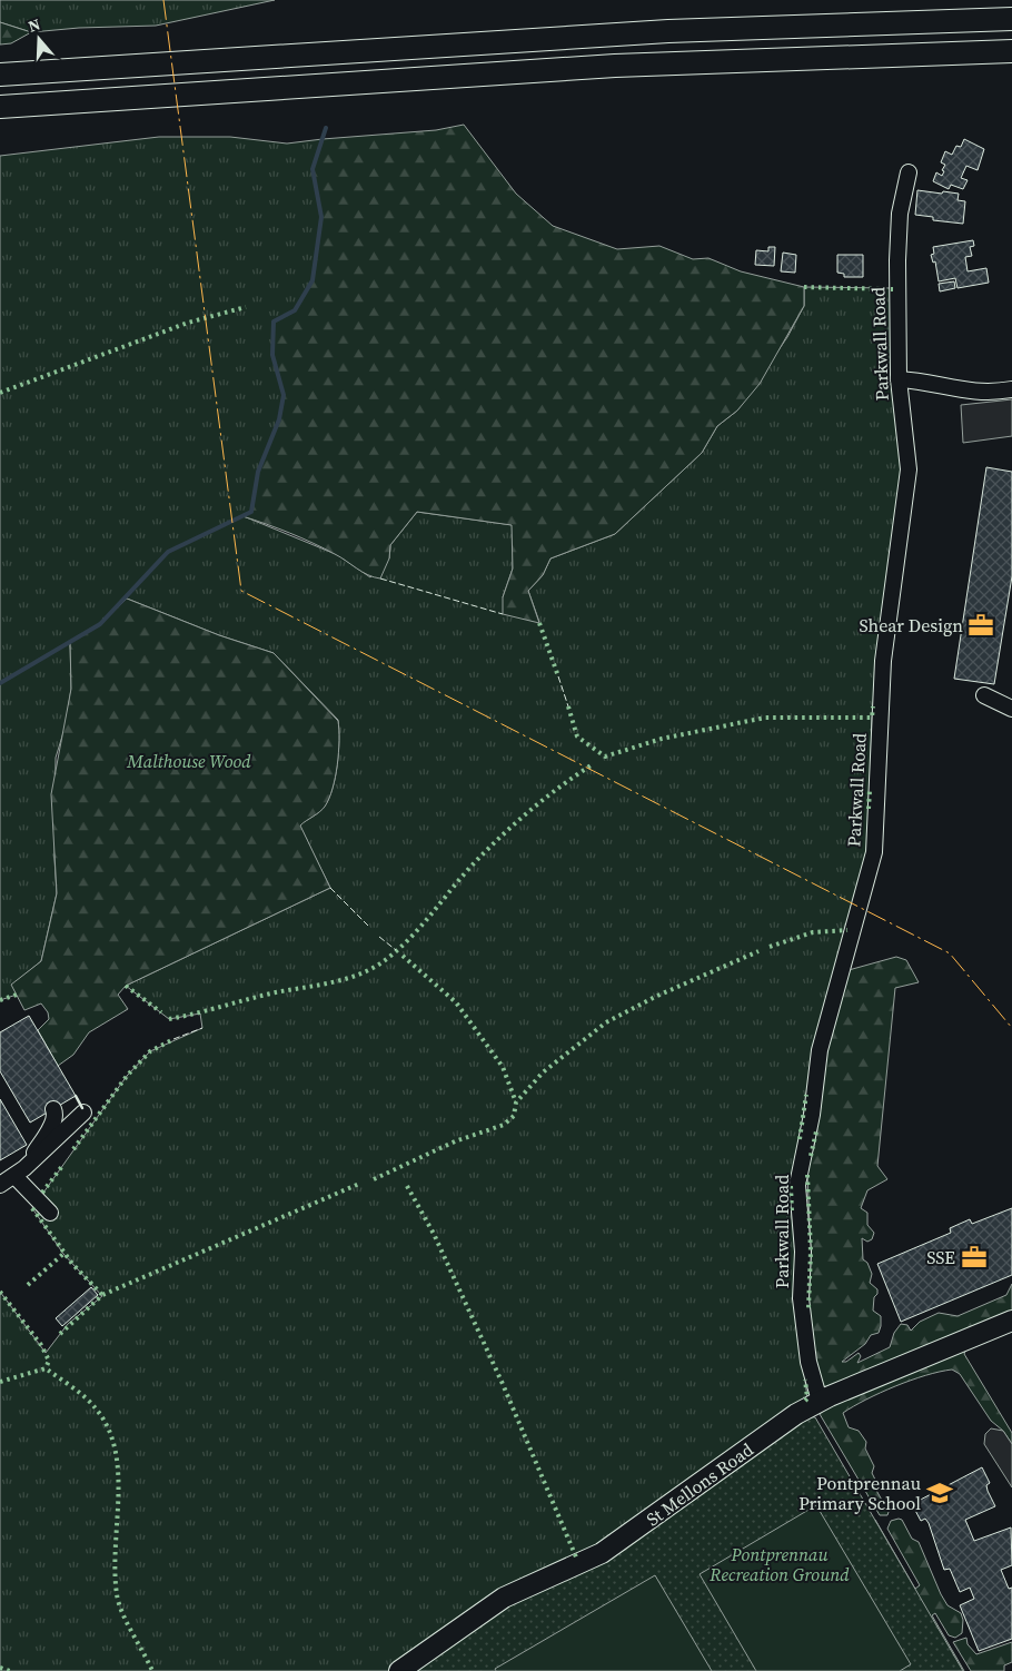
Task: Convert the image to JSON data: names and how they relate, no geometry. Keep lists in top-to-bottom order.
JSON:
{
  "streets": {
    "main road": ["St Mellons Road"],
    "street": ["Parkwall Road"]
  },
  "crossings": [
    ["Parkwall Road", "St Mellons Road"]
  ],
  "parks": ["Malthouse Wood", "Pontprennau Recreation Ground"],
  "places": {
    "office": ["Shear Design", "SSE"],
    "school or university": ["Pontprennau Primary School"]
  },
  "north": "top"
}
